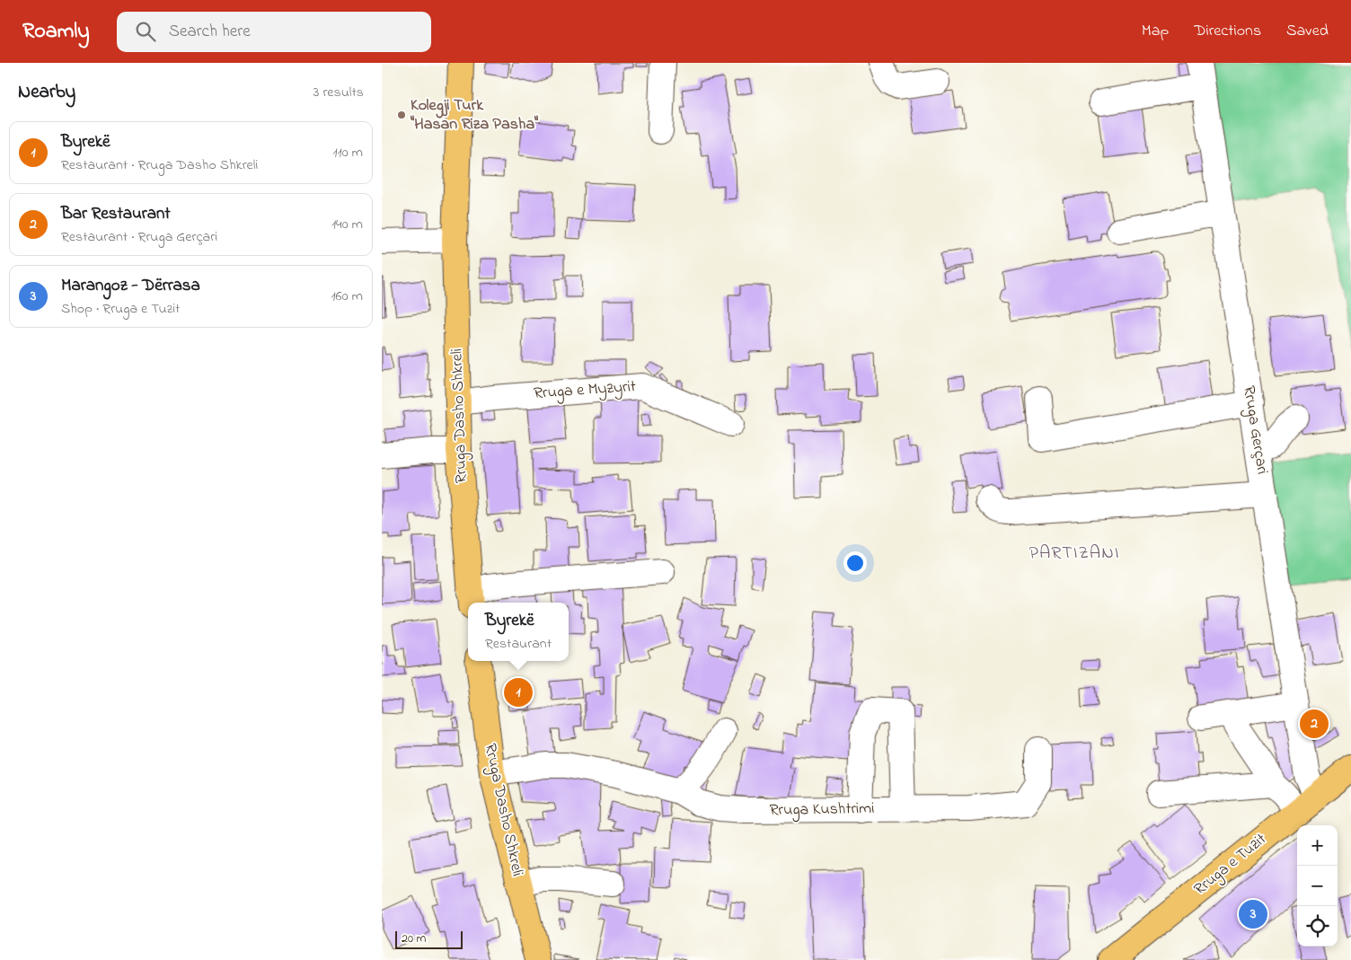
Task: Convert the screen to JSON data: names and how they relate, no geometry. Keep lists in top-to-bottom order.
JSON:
{
  "streets": {
    "main road": ["Rruga Dasho Shkreli", "Rruga e Tuzit"],
    "street": ["Rruga e Myzyrit", "Rruga Gerçari", "Rruga Kushtrimi"]
  },
  "crossings": [
    ["Rruga e Myzyrit", "Rruga Dasho Shkreli"],
    ["Rruga Dasho Shkreli", "Rruga Kushtrimi"],
    ["Rruga Gerçari", "Rruga e Tuzit"]
  ],
  "districts": ["PARTIZANI"],
  "places": ["Kolegji Turk \"Hasan Riza Pasha\""],
  "scale_bar": "20 m",
  "page": {
    "header": "Roamly",
    "search": "Search here",
    "nav": ["Map", "Directions", "Saved"],
    "heading": ["Nearby", "3 results"],
    "list": [
      {
        "mark": "1",
        "name": "Byrekë",
        "note": "Restaurant · Rruga Dasho Shkreli",
        "value": "110 m"
      },
      {
        "mark": "2",
        "name": "Bar Restaurant",
        "note": "Restaurant · Rruga Gerçari",
        "value": "140 m"
      },
      {
        "mark": "3",
        "name": "Marangoz - Dërrasa",
        "note": "Shop · Rruga e Tuzit",
        "value": "160 m"
      }
    ],
    "popup": ["Byrekë", "Restaurant"],
    "pins": ["1", "2", "3"],
    "map_buttons": ["+", "−"],
    "scale": "20 m"
  }
}
